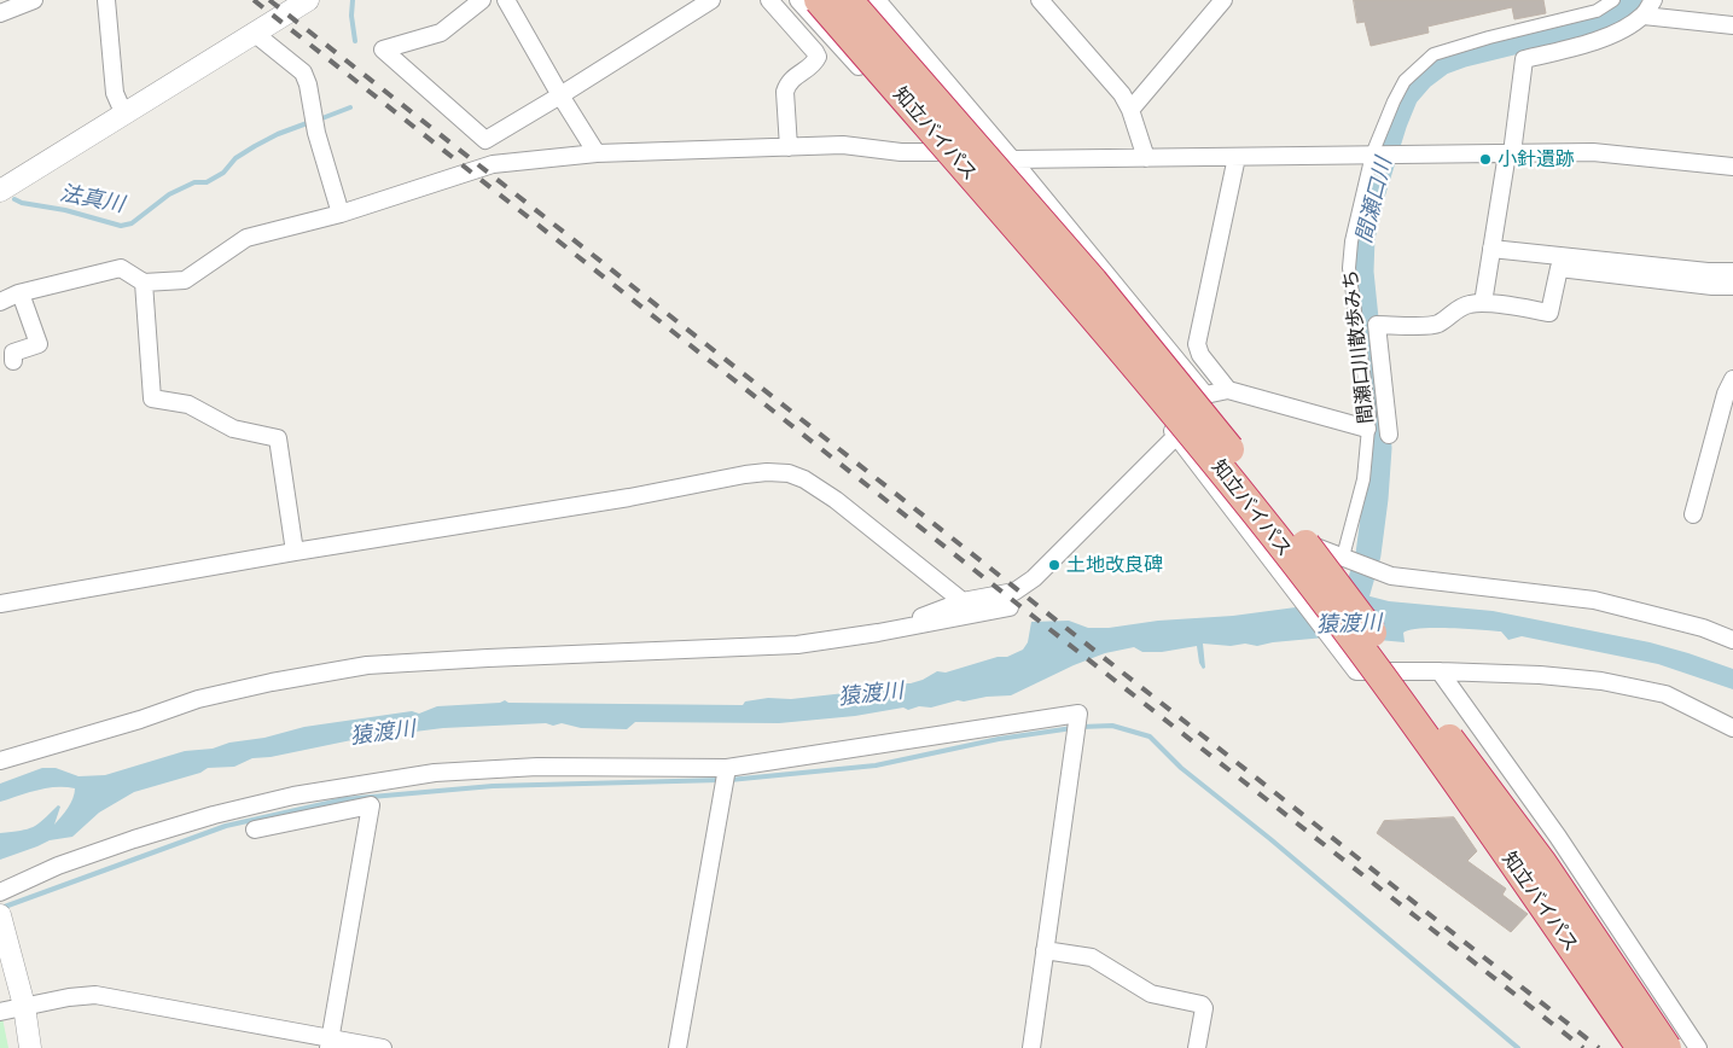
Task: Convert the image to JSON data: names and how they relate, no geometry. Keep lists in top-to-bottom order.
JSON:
{
  "streets": {
    "highway": ["知立バイパス"],
    "street": ["間瀬口川散歩みち"]
  },
  "water": ["法真川", "間瀬口川", "猿渡川"],
  "places": ["小針遺跡", "土地改良碑"]
}
